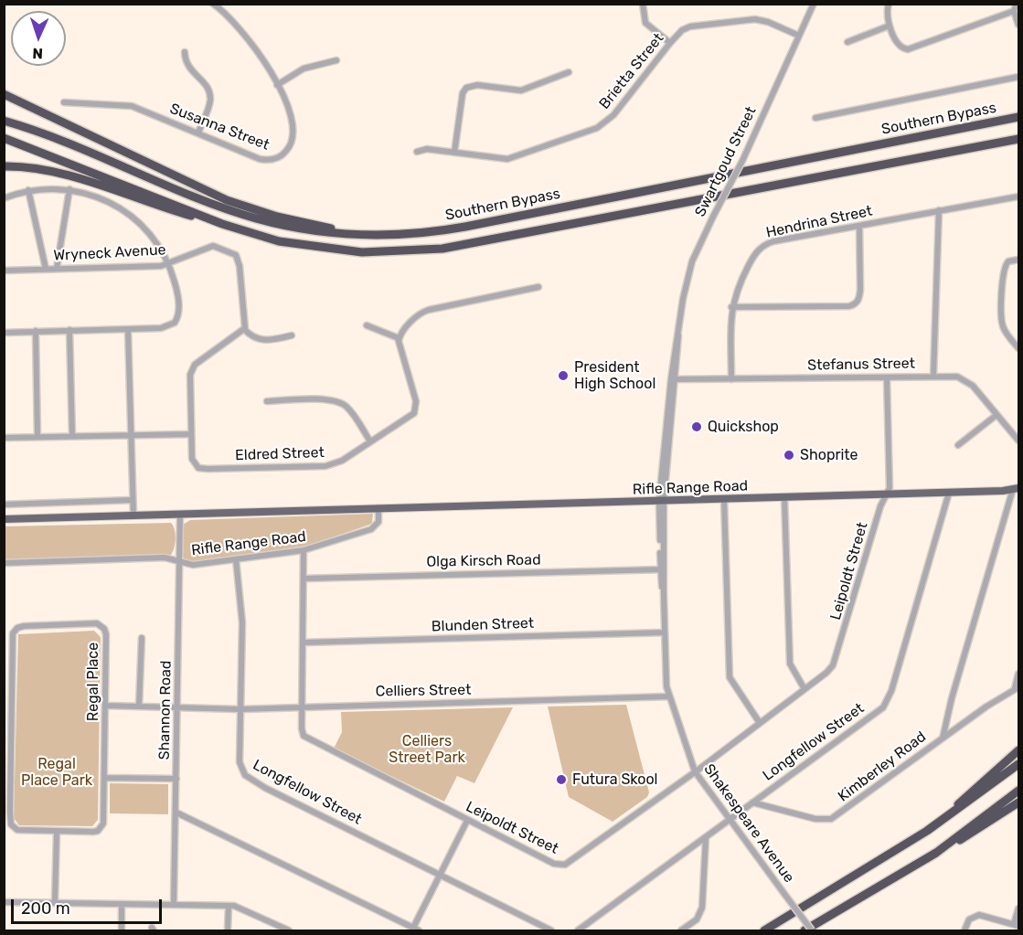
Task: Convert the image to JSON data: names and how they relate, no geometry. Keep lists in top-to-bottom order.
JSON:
{
  "streets": {
    "highway": ["Southern Bypass"],
    "main road": ["Rifle Range Road"],
    "street": [
      "Brietta Street",
      "Susanna Street",
      "Swartgoud Street",
      "Hendrina Street",
      "Wryneck Avenue",
      "Stefanus Street",
      "Eldred Street",
      "Olga Kirsch Road",
      "Leipoldt Street",
      "Blunden Street",
      "Regal Place",
      "Celliers Street",
      "Shannon Road",
      "Longfellow Street",
      "Kimberley Road",
      "Shakespeare Avenue"
    ]
  },
  "crossings": [
    ["Brietta Street", "Swartgoud Street"],
    ["Swartgoud Street", "Stefanus Street"],
    ["Swartgoud Street", "Rifle Range Road"],
    ["Swartgoud Street", "Shakespeare Avenue"],
    ["Hendrina Street", "Stefanus Street"],
    ["Stefanus Street", "Leipoldt Street"],
    ["Rifle Range Road", "Leipoldt Street"],
    ["Rifle Range Road", "Shannon Road"],
    ["Rifle Range Road", "Longfellow Street"],
    ["Rifle Range Road", "Shakespeare Avenue"],
    ["Olga Kirsch Road", "Leipoldt Street"],
    ["Olga Kirsch Road", "Shakespeare Avenue"],
    ["Leipoldt Street", "Blunden Street"],
    ["Leipoldt Street", "Celliers Street"],
    ["Leipoldt Street", "Shakespeare Avenue"],
    ["Blunden Street", "Shakespeare Avenue"],
    ["Regal Place", "Celliers Street"],
    ["Celliers Street", "Shannon Road"],
    ["Celliers Street", "Longfellow Street"],
    ["Celliers Street", "Shakespeare Avenue"],
    ["Longfellow Street", "Kimberley Road"],
    ["Longfellow Street", "Shakespeare Avenue"]
  ],
  "parks": ["Celliers Street Park", "Regal Place Park"],
  "places": [
    "President High School",
    "Quickshop",
    "Shoprite",
    "Futura Skool"
  ],
  "scale_bar": "200 m",
  "north": "bottom"
}
